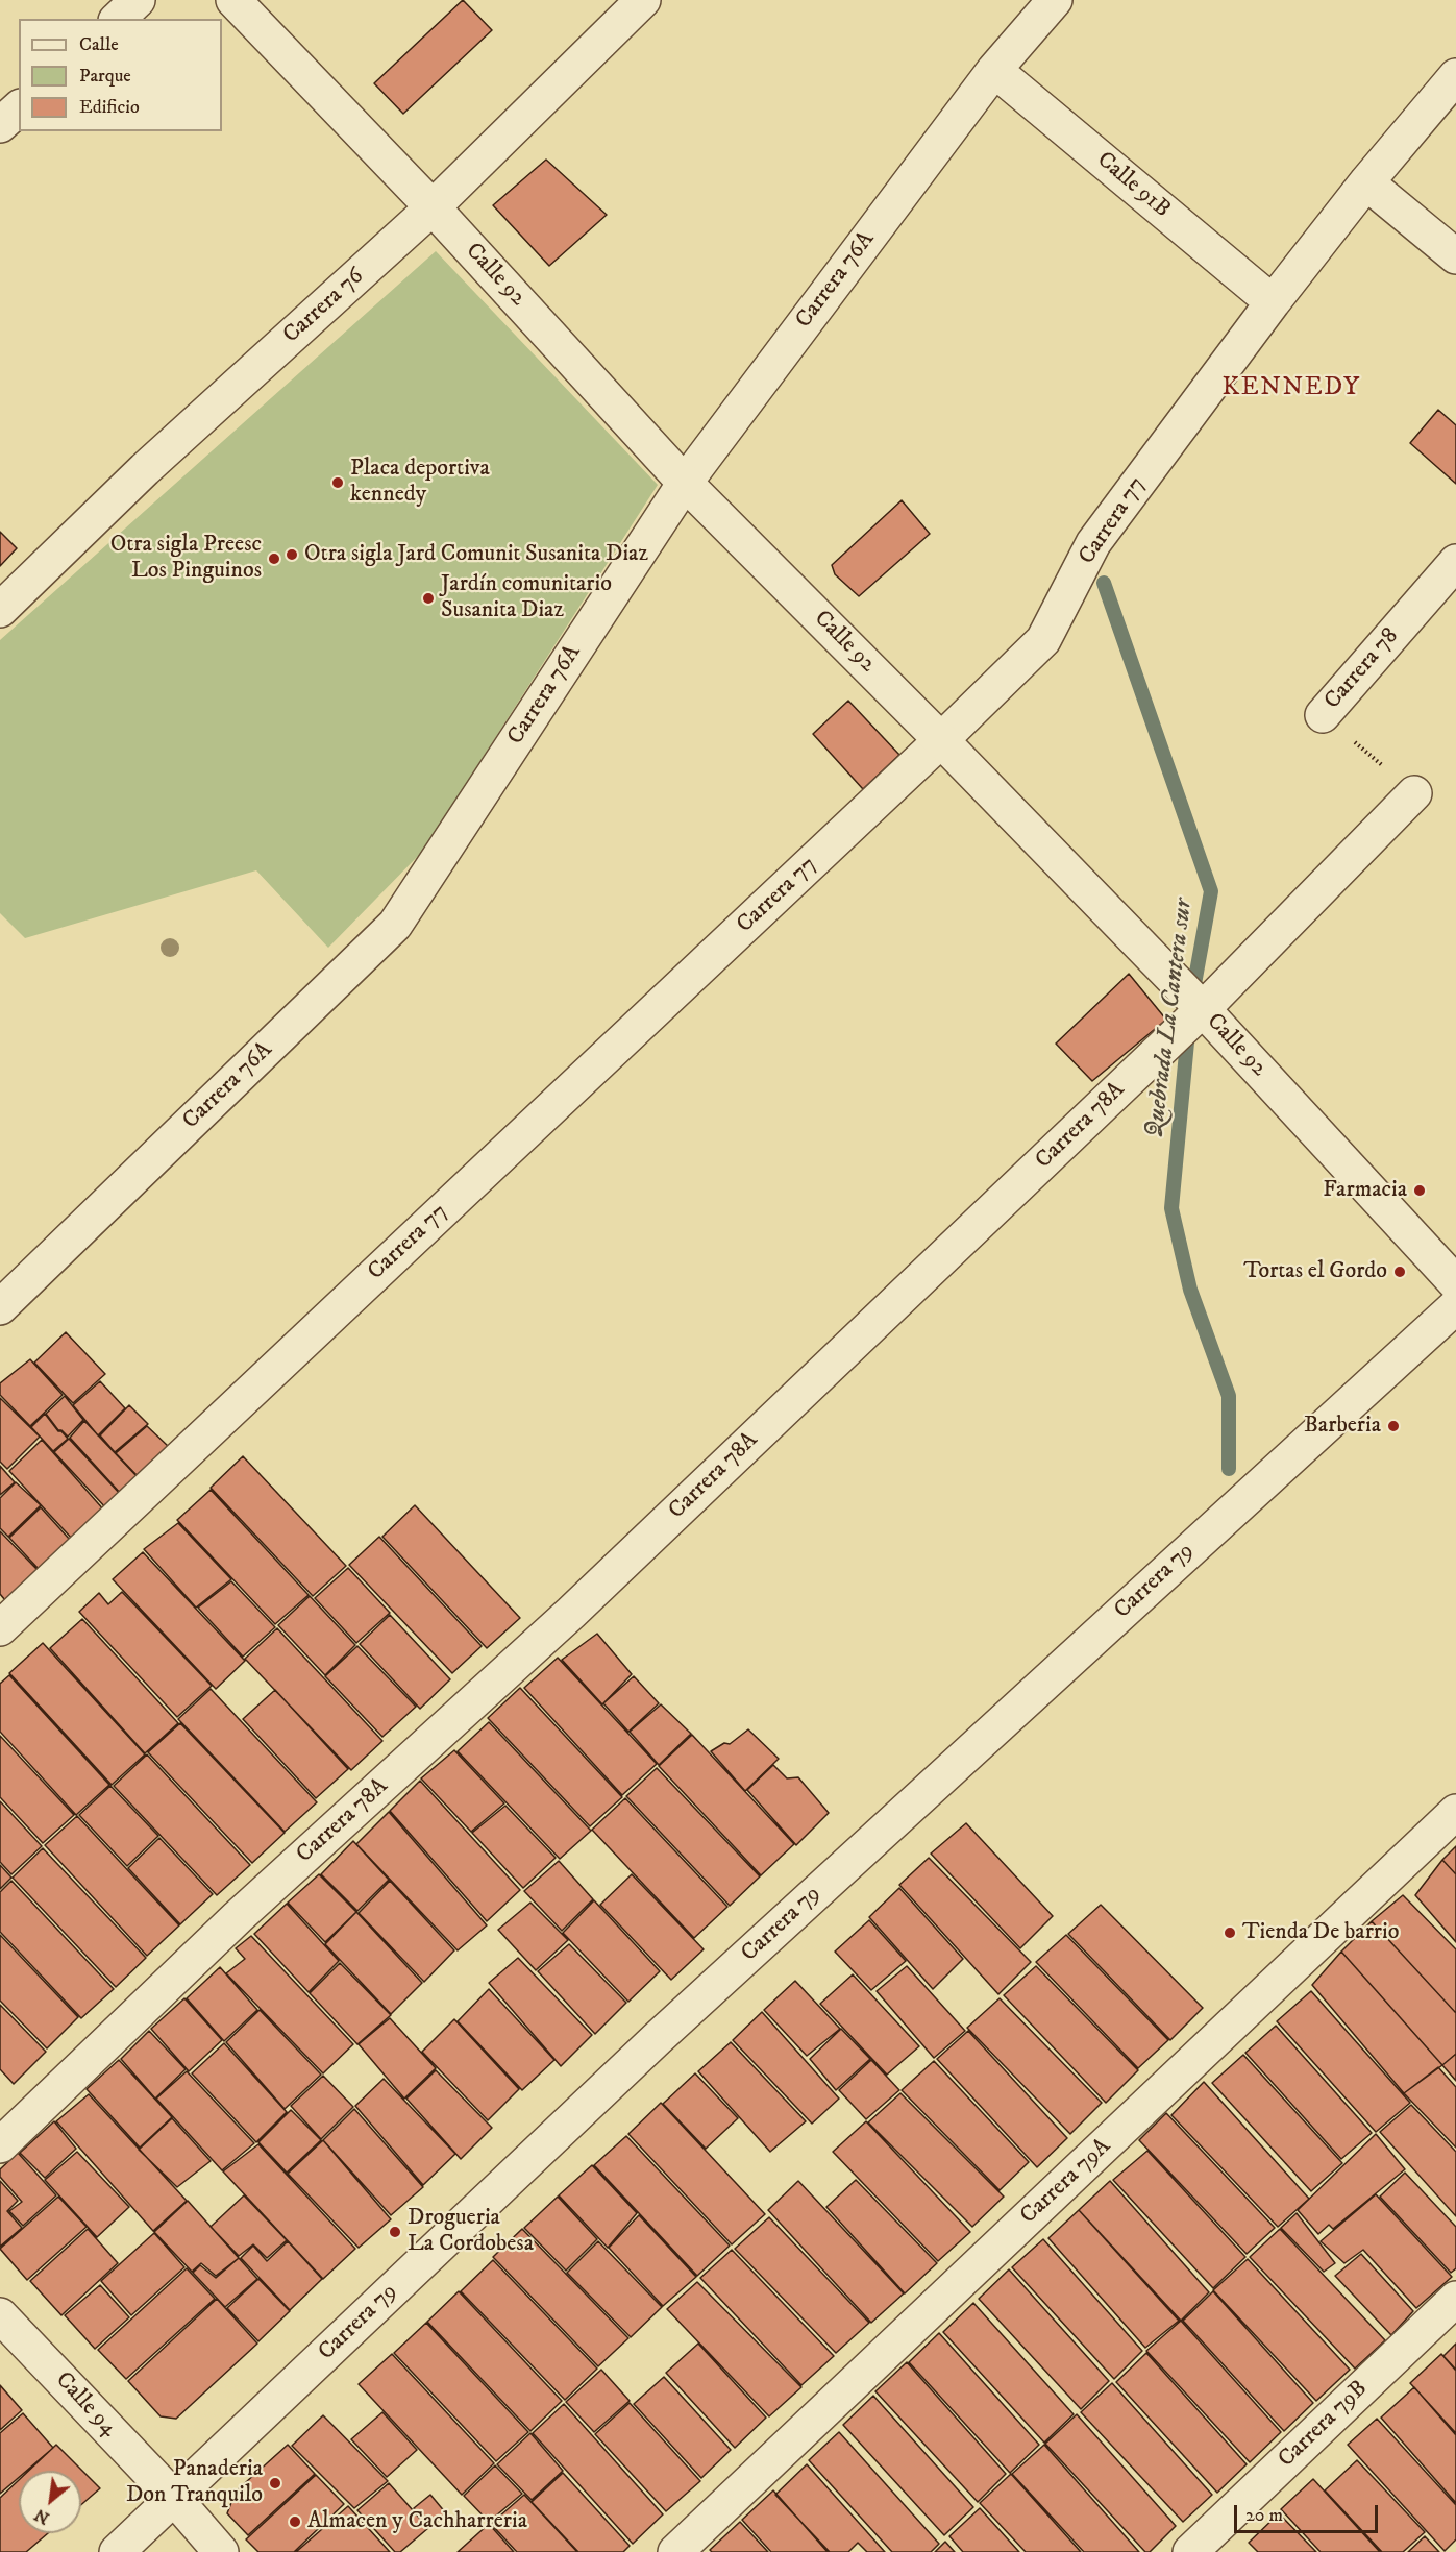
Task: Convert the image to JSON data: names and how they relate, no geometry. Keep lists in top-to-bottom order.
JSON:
{
  "streets": {
    "street": [
      "Calle 91B",
      "Calle 92",
      "Carrera 76A",
      "Carrera 76",
      "Carrera 77",
      "Carrera 78",
      "Carrera 78A",
      "Carrera 79",
      "Carrera 79A",
      "Calle 94",
      "Carrera 79B"
    ]
  },
  "crossings": [
    ["Calle 91B", "Carrera 76A"],
    ["Calle 91B", "Carrera 77"],
    ["Calle 92", "Carrera 76A"],
    ["Calle 92", "Carrera 76"],
    ["Calle 92", "Carrera 77"],
    ["Calle 92", "Carrera 78A"],
    ["Carrera 78", "Carrera 78A"],
    ["Carrera 79", "Calle 94"]
  ],
  "districts": ["KENNEDY"],
  "water": ["Quebrada La Cantera sur"],
  "places": [
    "Placa deportiva kennedy",
    "Otra sigla Jard Comunit Susanita Diaz",
    "Otra sigla Preesc Los Pinguinos",
    "Jardín comunitario Susanita Diaz",
    "Farmacia",
    "Tortas el Gordo",
    "Barberia",
    "Tienda De barrio",
    "Drogueria La Cordobesa",
    "Panaderia Don Tranquilo",
    "Almacen y Cachharreria"
  ],
  "legend": ["Calle", "Parque", "Edificio"],
  "scale_bar": "20 m",
  "north": "bottom left"
}
